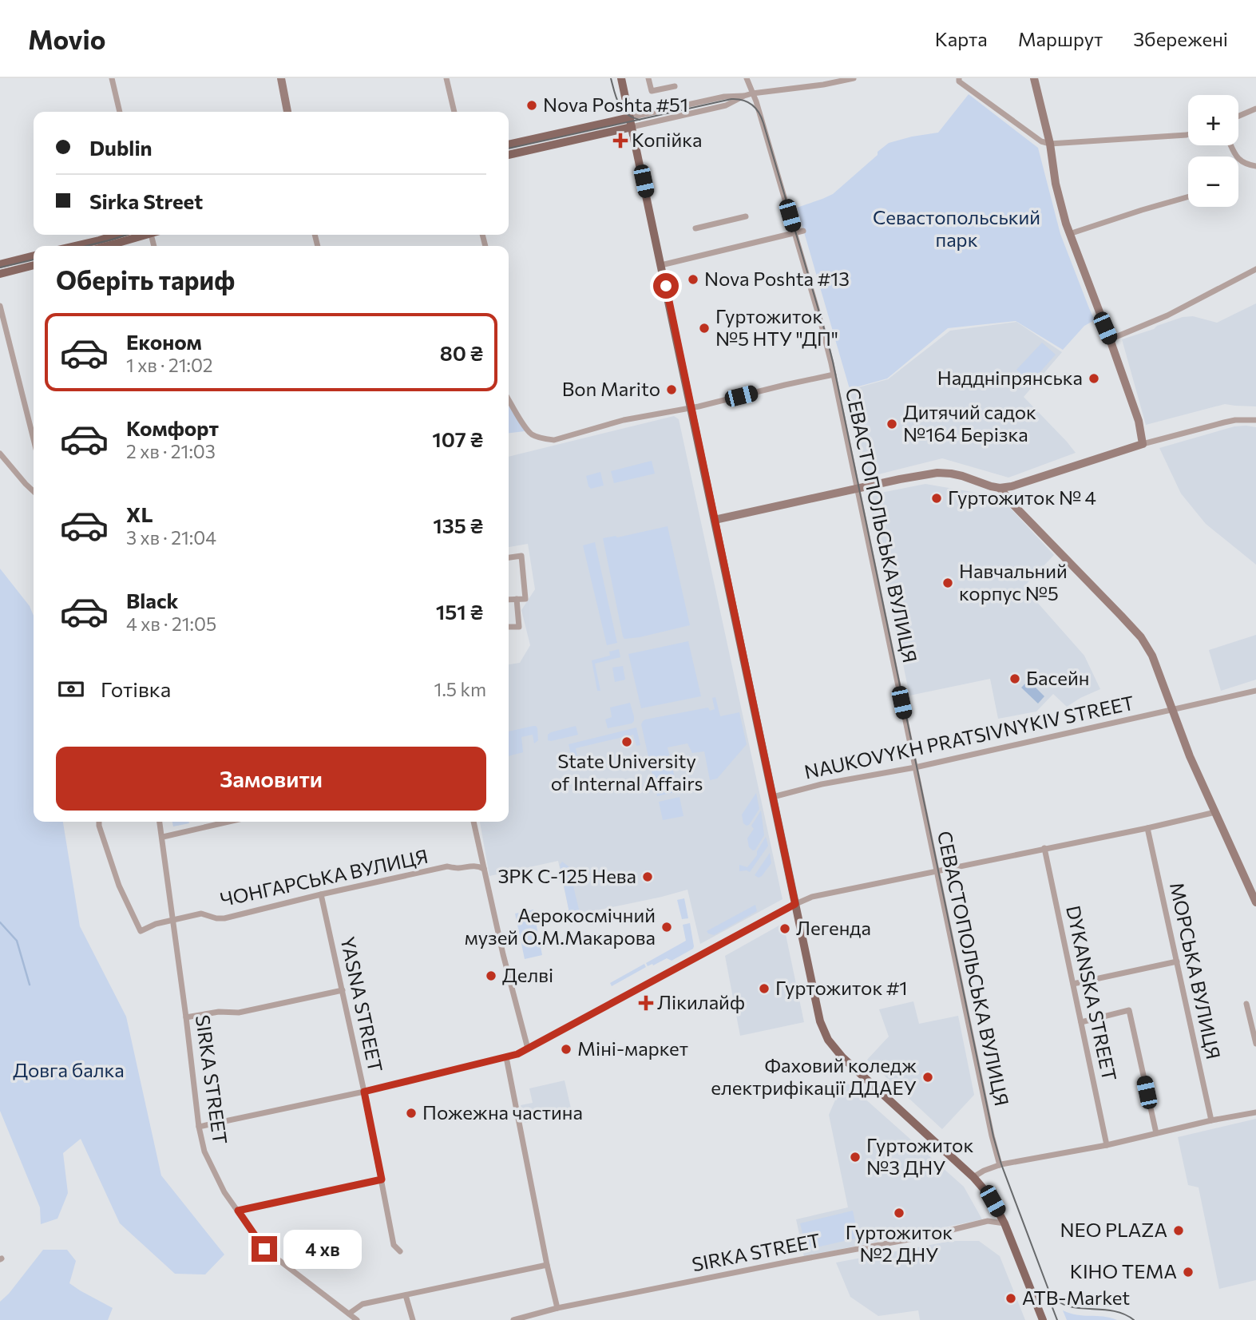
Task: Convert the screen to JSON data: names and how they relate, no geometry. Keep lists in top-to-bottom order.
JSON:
{
  "streets": {
    "street": [
      "СЕВАСТОПОЛЬСЬКА ВУЛИЦЯ",
      "NAUKOVYKH PRATSIVNYKIV STREET",
      "ЧОНГАРСЬКА ВУЛИЦЯ",
      "МОРСЬКА ВУЛИЦЯ",
      "DYKANSKA STREET",
      "YASNA STREET",
      "SIRKA STREET"
    ]
  },
  "crossings": [
    ["СЕВАСТОПОЛЬСЬКА ВУЛИЦЯ", "NAUKOVYKH PRATSIVNYKIV STREET"],
    ["ЧОНГАРСЬКА ВУЛИЦЯ", "YASNA STREET"],
    ["ЧОНГАРСЬКА ВУЛИЦЯ", "SIRKA STREET"]
  ],
  "parks": ["Севастопольський парк", "Довга балка"],
  "places": {
    "other": [
      "Nova Poshta #51",
      "Nova Poshta #13",
      "Гуртожиток №5 НТУ \"ДП\"",
      "Наддніпрянська",
      "Bon Marito",
      "Дитячий садок №164 Берізка",
      "Гуртожиток № 4",
      "Навчальний корпус №5",
      "Басейн",
      "State University of Internal Affairs",
      "ЗРК С-125 Нева",
      "Аерокосмічний музей О.М.Макарова",
      "Легенда",
      "Делві",
      "Гуртожиток #1",
      "Міні-маркет",
      "Фаховий коледж електрифікації ДДАЕУ",
      "Пожежна частина",
      "Гуртожиток №3 ДНУ",
      "Гуртожиток №2 ДНУ",
      "NEO PLAZA",
      "КІНО ТЕМА",
      "ATB-Market"
    ],
    "health": ["Копійка", "Лікилайф"]
  },
  "page": {
    "header": "Movio",
    "nav": ["Карта", "Маршрут", "Збережені"],
    "map_buttons": ["+", "−"],
    "banner": ["Dublin", "Sirka Street"],
    "heading": "Оберіть тариф",
    "list": [
      {
        "name": "Економ",
        "note": "1 хв · 21:02",
        "value": "80 ₴"
      },
      {
        "name": "Комфорт",
        "note": "2 хв · 21:03",
        "value": "107 ₴"
      },
      {
        "name": "XL",
        "note": "3 хв · 21:04",
        "value": "135 ₴"
      },
      {
        "name": "Black",
        "note": "4 хв · 21:05",
        "value": "151 ₴"
      }
    ],
    "pay": ["Готівка", "1.5 km"],
    "buttons": "Замовити",
    "bubble": "4 хв"
  }
}
